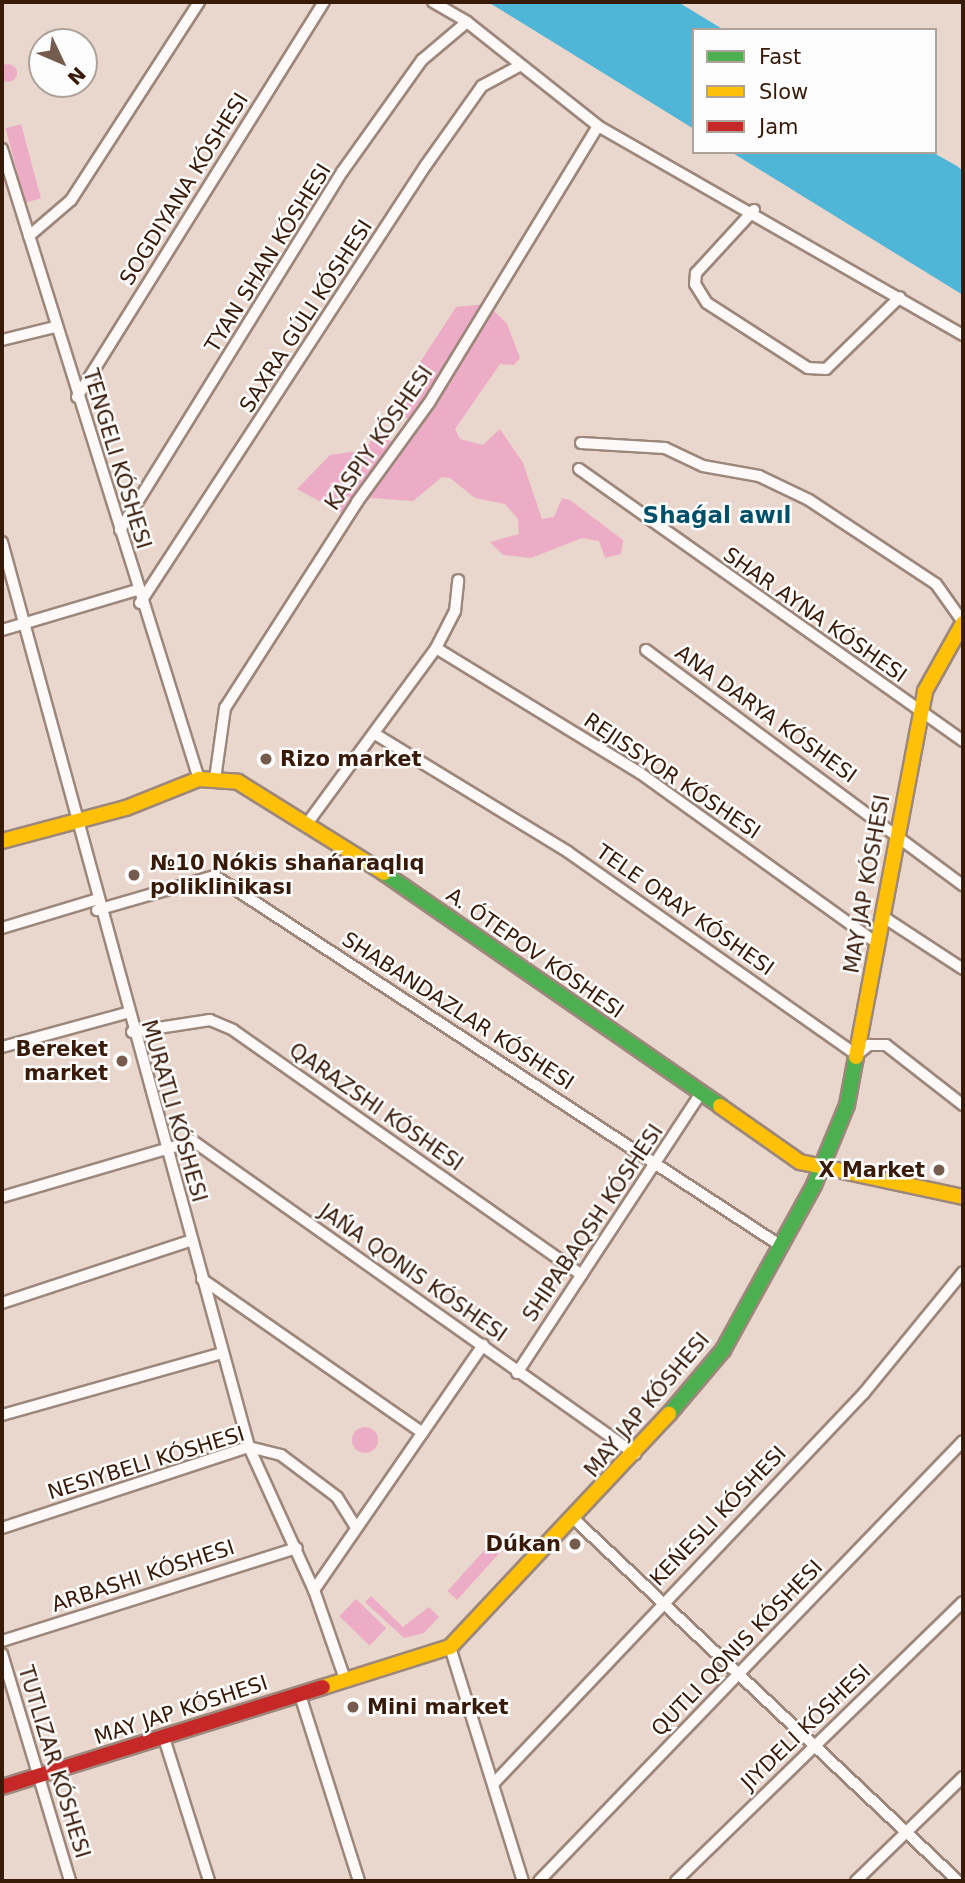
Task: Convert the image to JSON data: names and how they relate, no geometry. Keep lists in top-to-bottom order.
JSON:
{
  "streets": {
    "street": [
      "SOGDIYANA KÓSHESI",
      "TYAN SHAN KÓSHESI",
      "SAXRA GÚLI KÓSHESI",
      "KASPIY KÓSHESI",
      "TENGELI KÓSHESI",
      "SHAR AYNA KÓSHESI",
      "ANA DARYA KÓSHESI",
      "REJISSYOR KÓSHESI",
      "MAY JAP KÓSHESI",
      "TELE ORAY KÓSHESI",
      "A. ÓTEPOV KÓSHESI",
      "SHABANDAZLAR KÓSHESI",
      "NESIYBELI KÓSHESI",
      "KEŃESLI KÓSHESI",
      "JIYDELI KÓSHESI"
    ]
  },
  "crossings": [
    ["SOGDIYANA KÓSHESI", "TENGELI KÓSHESI"],
    ["TYAN SHAN KÓSHESI", "TENGELI KÓSHESI"],
    ["SAXRA GÚLI KÓSHESI", "TENGELI KÓSHESI"],
    ["KASPIY KÓSHESI", "A. ÓTEPOV KÓSHESI"],
    ["TENGELI KÓSHESI", "A. ÓTEPOV KÓSHESI"],
    ["SHAR AYNA KÓSHESI", "MAY JAP KÓSHESI"],
    ["ANA DARYA KÓSHESI", "MAY JAP KÓSHESI"],
    ["REJISSYOR KÓSHESI", "MAY JAP KÓSHESI"],
    ["MAY JAP KÓSHESI", "TELE ORAY KÓSHESI"],
    ["MAY JAP KÓSHESI", "A. ÓTEPOV KÓSHESI"],
    ["MAY JAP KÓSHESI", "SHABANDAZLAR KÓSHESI"]
  ],
  "districts": ["Shaǵal awıl"],
  "places": [
    "Rizo market",
    "№10 Nókis shańaraqlıq poliklinikası",
    "Bereket market",
    "X Market",
    "Dúkan",
    "Mini market"
  ],
  "legend": ["Fast", "Slow", "Jam"],
  "north": "bottom right"
}
